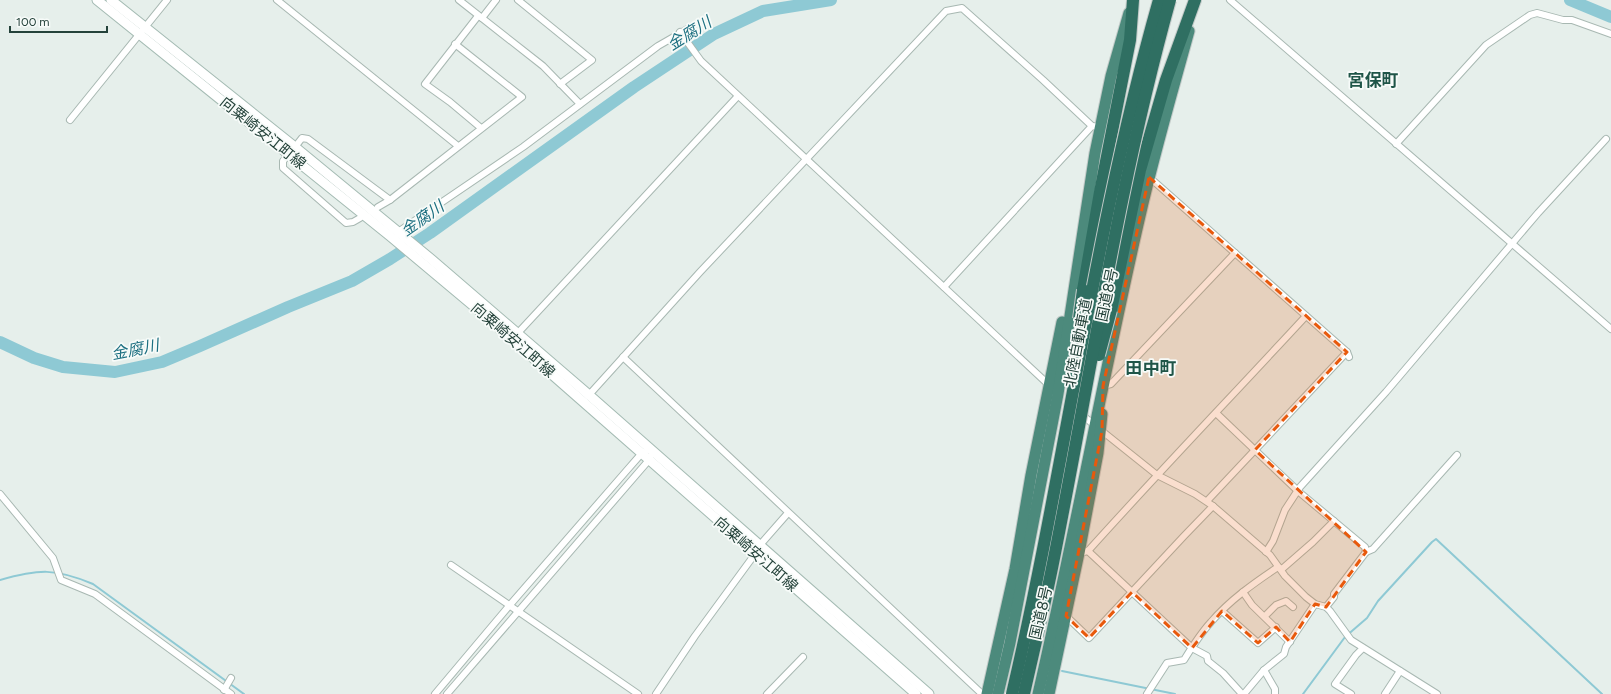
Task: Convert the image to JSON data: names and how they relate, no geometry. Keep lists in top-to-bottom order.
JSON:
{
  "streets": {
    "highway": ["国道8号", "北陸自動車道"],
    "main road": ["向粟崎安江町線"]
  },
  "districts": ["宮保町", "田中町"],
  "water": ["金腐川"],
  "scale_bar": "100 m"
}
